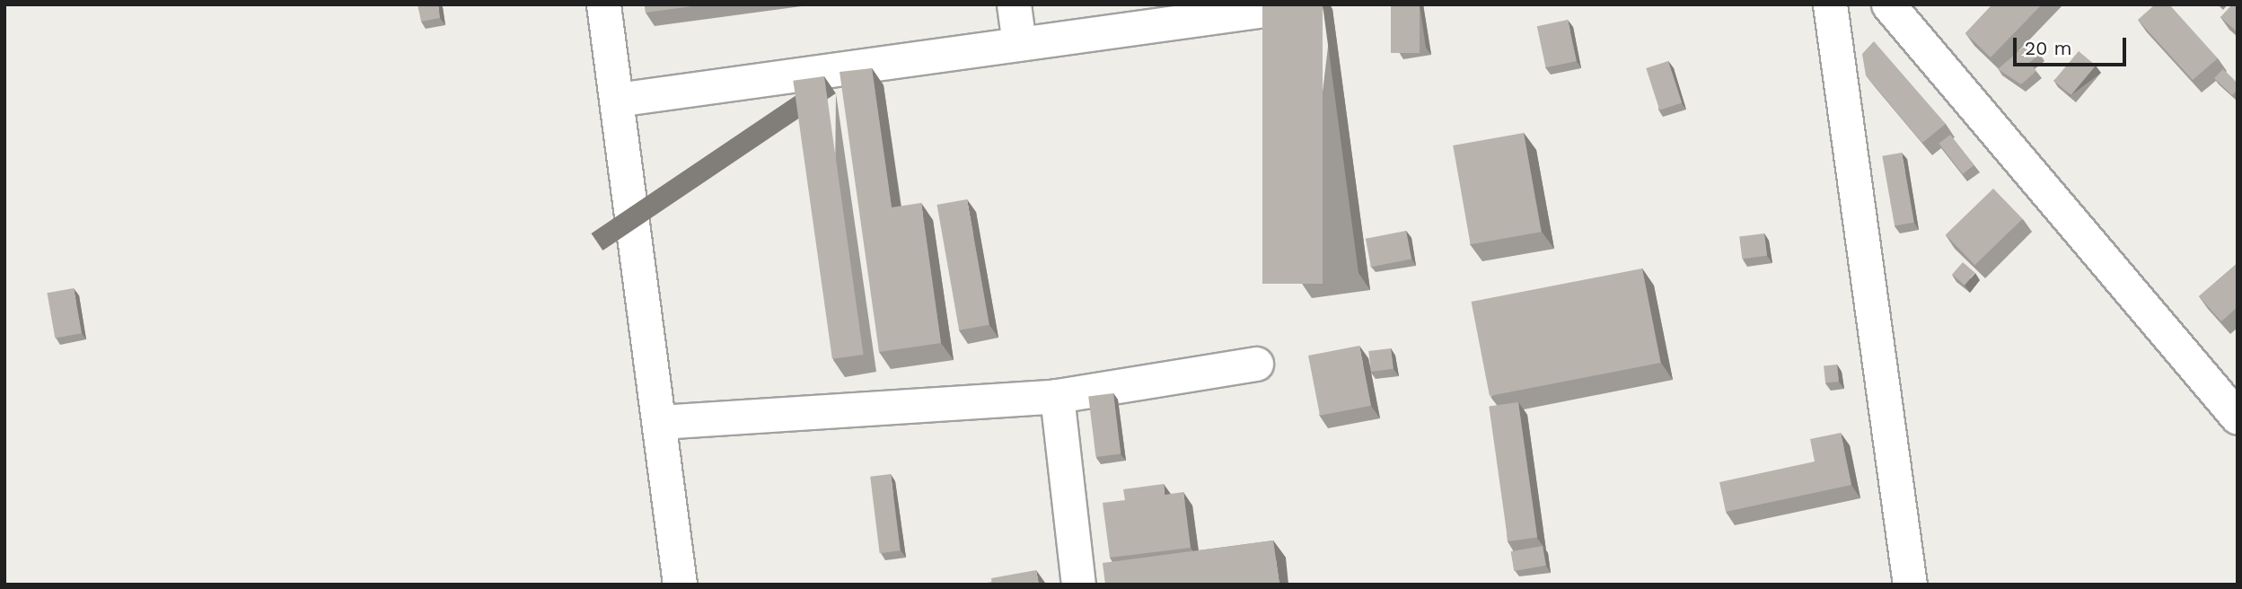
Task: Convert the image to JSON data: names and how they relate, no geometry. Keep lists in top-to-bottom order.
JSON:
{
  "scale_bar": "20 m"
}
